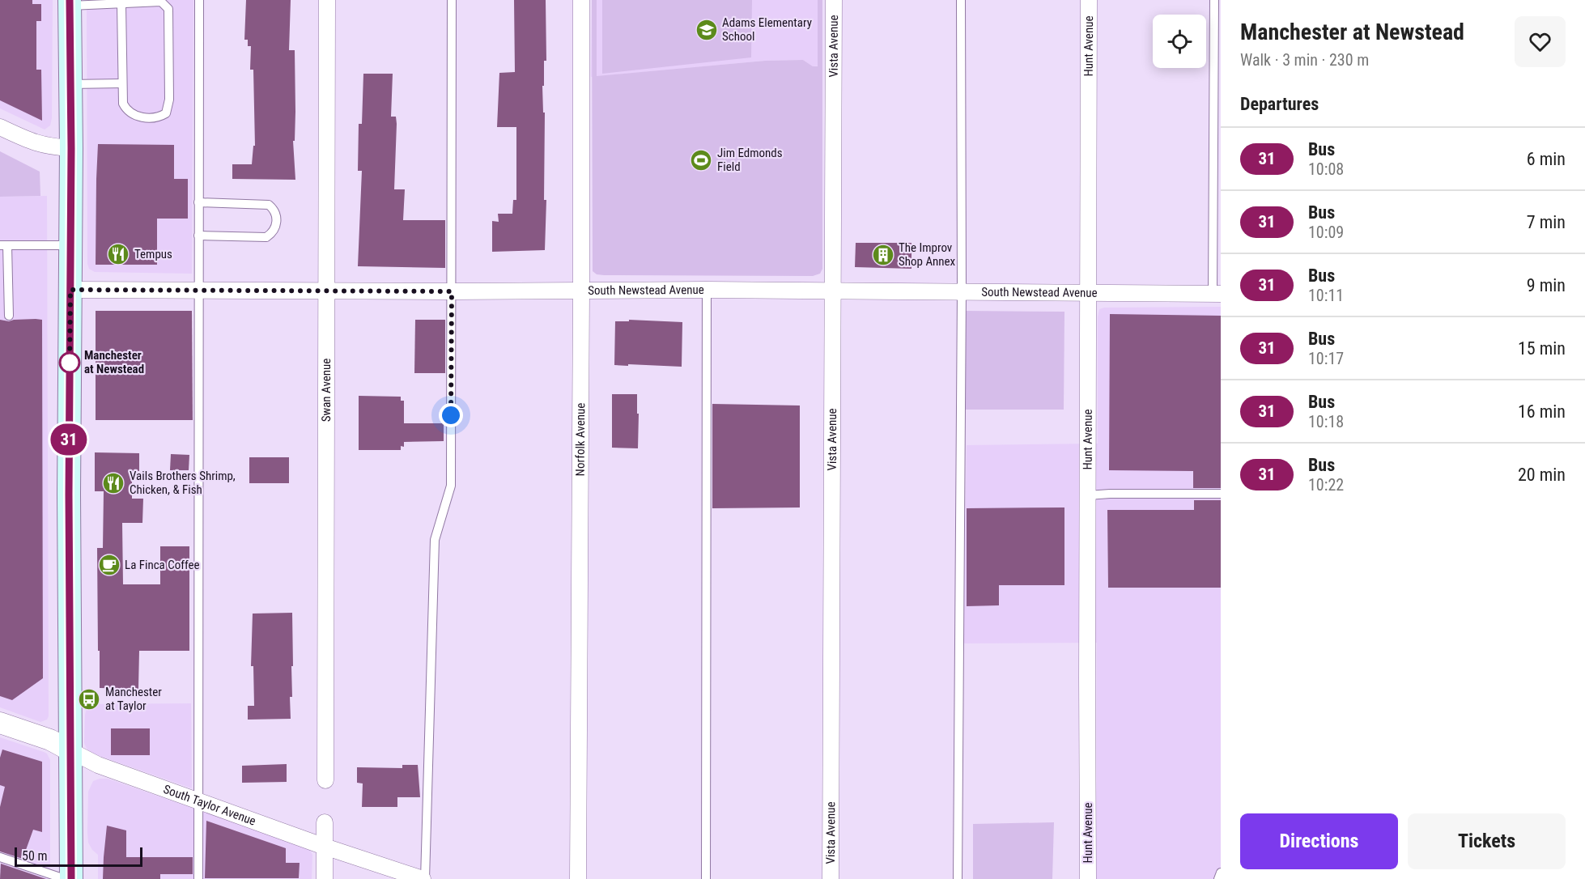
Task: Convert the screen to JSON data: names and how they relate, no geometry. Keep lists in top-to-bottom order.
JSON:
{
  "streets": {
    "street": [
      "Vista Avenue",
      "Hunt Avenue",
      "South Newstead Avenue",
      "Swan Avenue",
      "Norfolk Avenue",
      "South Taylor Avenue"
    ]
  },
  "crossings": [
    ["Vista Avenue", "South Newstead Avenue"],
    ["Hunt Avenue", "South Newstead Avenue"],
    ["South Newstead Avenue", "Swan Avenue"],
    ["South Newstead Avenue", "Norfolk Avenue"]
  ],
  "places": {
    "school or university": ["Adams Elementary School"],
    "sports": ["Jim Edmonds Field"],
    "restaurant": ["Tempus", "Vails Brothers Shrimp, Chicken, & Fish"],
    "building": ["The Improv Shop Annex"],
    "other": ["Manchester at Newstead"],
    "cafe": ["La Finca Coffee"],
    "bus stop": ["Manchester at Taylor"]
  },
  "lines": ["bus line 31"],
  "scale_bar": "50 m",
  "page": {
    "on_map": "31",
    "heading": [
      ["Manchester at Newstead", "Walk · 3 min · 230 m"],
      "Departures"
    ],
    "list": [
      {
        "mark": "31",
        "name": "Bus",
        "note": "10:08",
        "value": "6 min"
      },
      {
        "mark": "31",
        "name": "Bus",
        "note": "10:09",
        "value": "7 min"
      },
      {
        "mark": "31",
        "name": "Bus",
        "note": "10:11",
        "value": "9 min"
      },
      {
        "mark": "31",
        "name": "Bus",
        "note": "10:17",
        "value": "15 min"
      },
      {
        "mark": "31",
        "name": "Bus",
        "note": "10:18",
        "value": "16 min"
      },
      {
        "mark": "31",
        "name": "Bus",
        "note": "10:22",
        "value": "20 min"
      }
    ],
    "buttons": ["Directions", "Tickets"],
    "scale": "50 m"
  }
}
